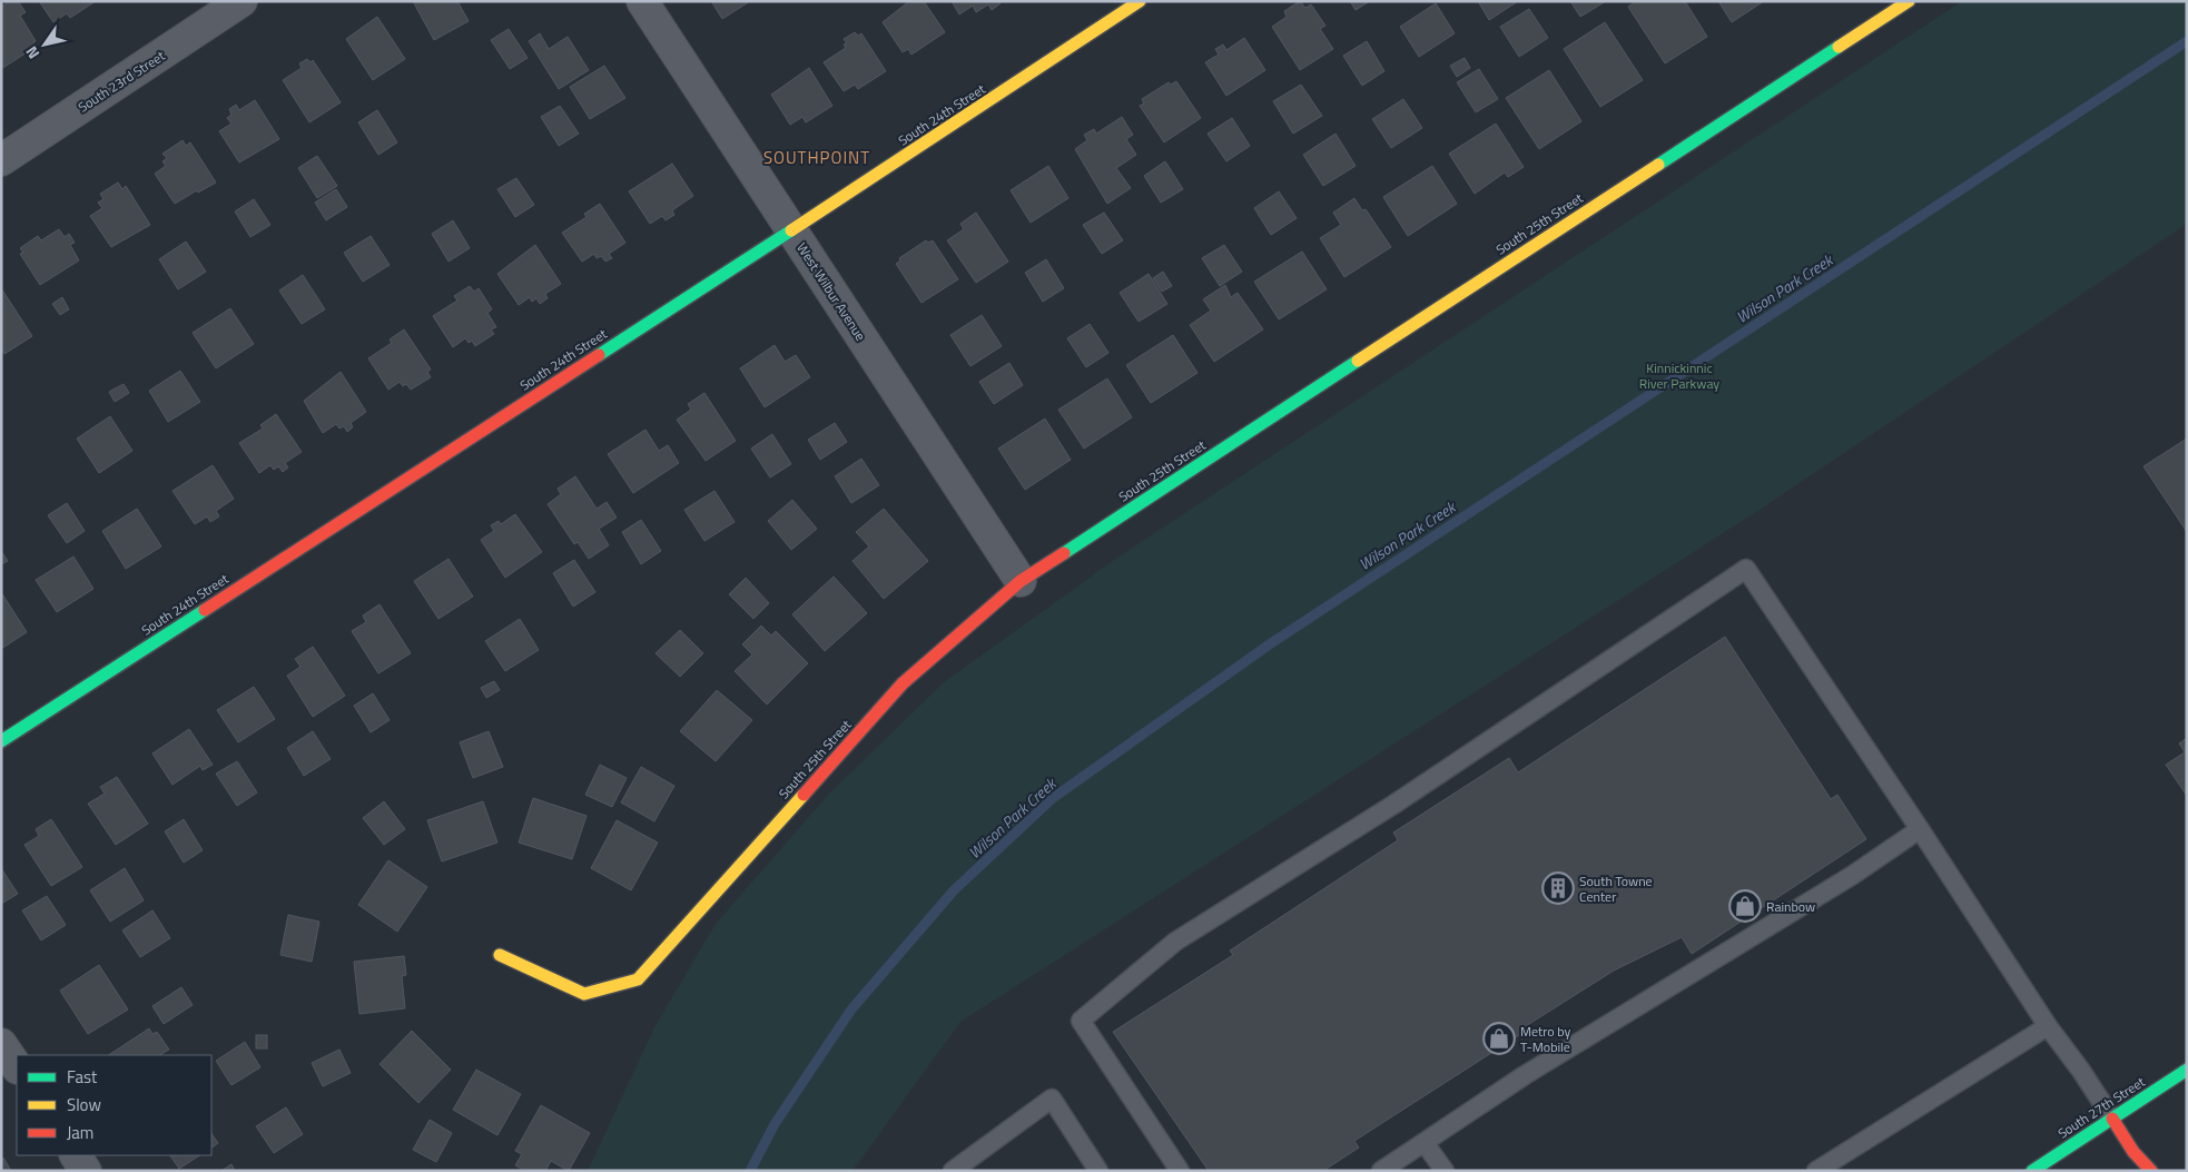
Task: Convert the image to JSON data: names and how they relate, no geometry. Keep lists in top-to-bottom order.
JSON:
{
  "streets": {
    "street": [
      "South 23rd Street",
      "South 24th Street",
      "South 25th Street",
      "West Wilbur Avenue",
      "South 27th Street"
    ]
  },
  "crossings": [
    ["South 24th Street", "West Wilbur Avenue"],
    ["South 25th Street", "West Wilbur Avenue"]
  ],
  "districts": ["SOUTHPOINT"],
  "water": ["Wilson Park Creek"],
  "parks": ["Kinnickinnic River Parkway"],
  "places": {
    "building": ["South Towne Center"],
    "shop": ["Rainbow", "Metro by T-Mobile"]
  },
  "legend": ["Fast", "Slow", "Jam"],
  "north": "bottom left"
}
